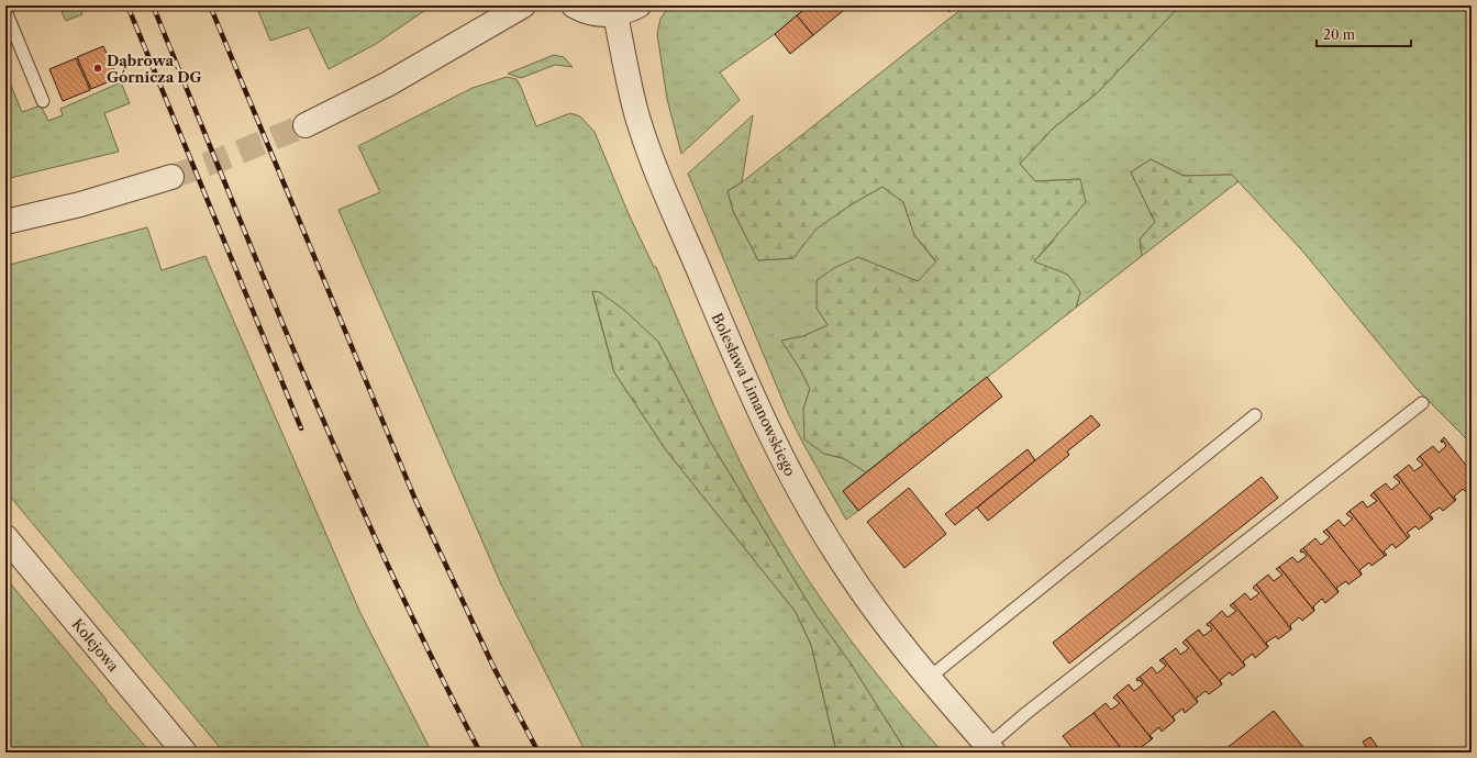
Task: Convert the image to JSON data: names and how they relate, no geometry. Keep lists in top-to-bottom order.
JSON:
{
  "streets": {
    "street": ["Bolesława Limanowskiego", "Kolejowa"]
  },
  "places": ["Dąbrowa Górnicza DG"],
  "scale_bar": "20 m"
}
